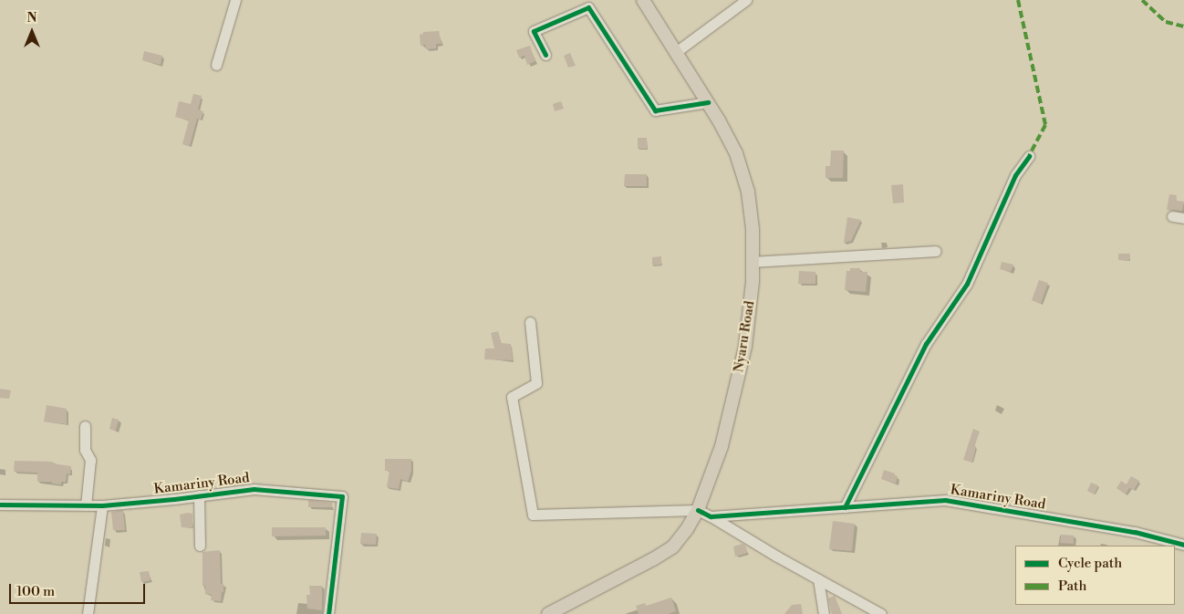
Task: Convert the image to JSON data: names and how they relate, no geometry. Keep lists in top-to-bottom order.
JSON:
{
  "streets": {
    "main road": ["Nyaru Road"],
    "street": ["Kamariny Road"]
  },
  "crossings": [
    ["Nyaru Road", "Kamariny Road"]
  ],
  "legend": ["Cycle path", "Path"],
  "scale_bar": "100 m",
  "north": "top"
}
